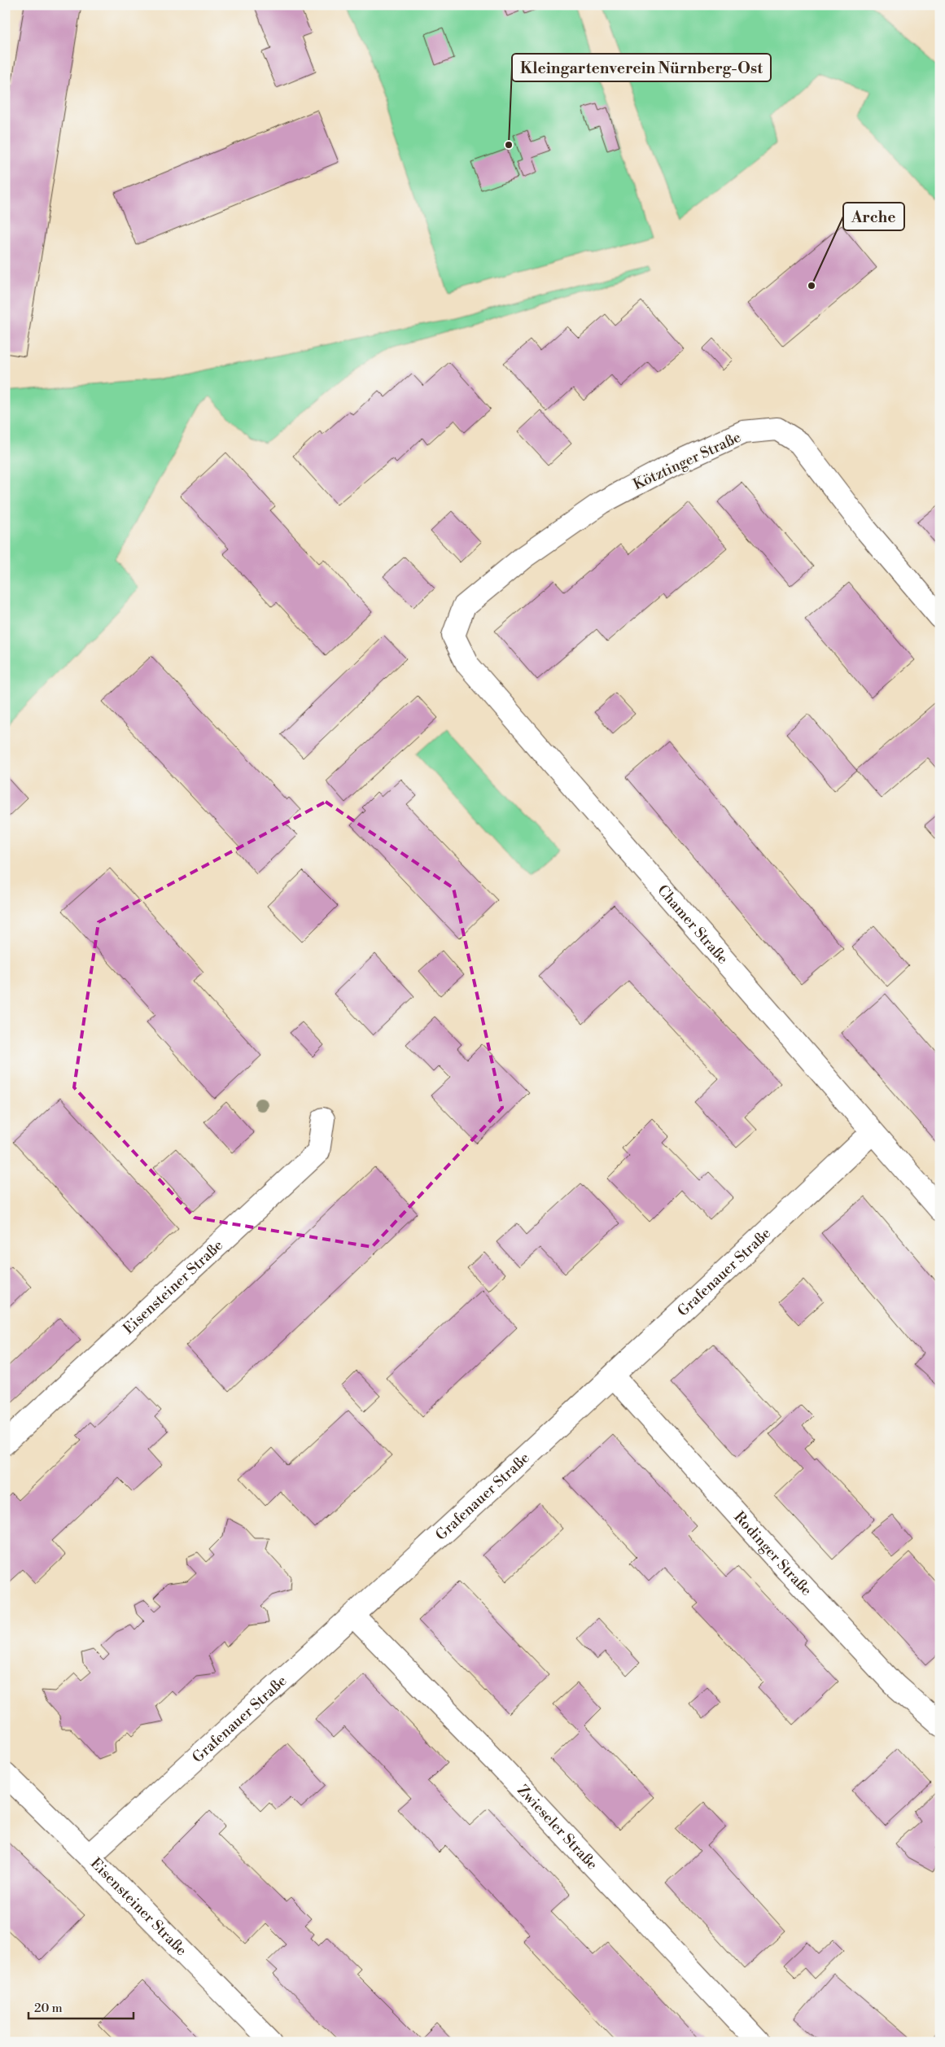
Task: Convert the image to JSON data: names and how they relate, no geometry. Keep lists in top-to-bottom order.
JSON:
{
  "streets": {
    "street": [
      "Kötztinger Straße",
      "Chamer Straße",
      "Grafenauer Straße",
      "Eisensteiner Straße",
      "Rodinger Straße",
      "Zwieseler Straße"
    ]
  },
  "crossings": [
    ["Kötztinger Straße", "Chamer Straße"],
    ["Chamer Straße", "Grafenauer Straße"],
    ["Grafenauer Straße", "Eisensteiner Straße"],
    ["Grafenauer Straße", "Rodinger Straße"],
    ["Grafenauer Straße", "Zwieseler Straße"]
  ],
  "places": ["Kleingartenverein Nürnberg-Ost", "Arche"],
  "scale_bar": "20 m"
}
